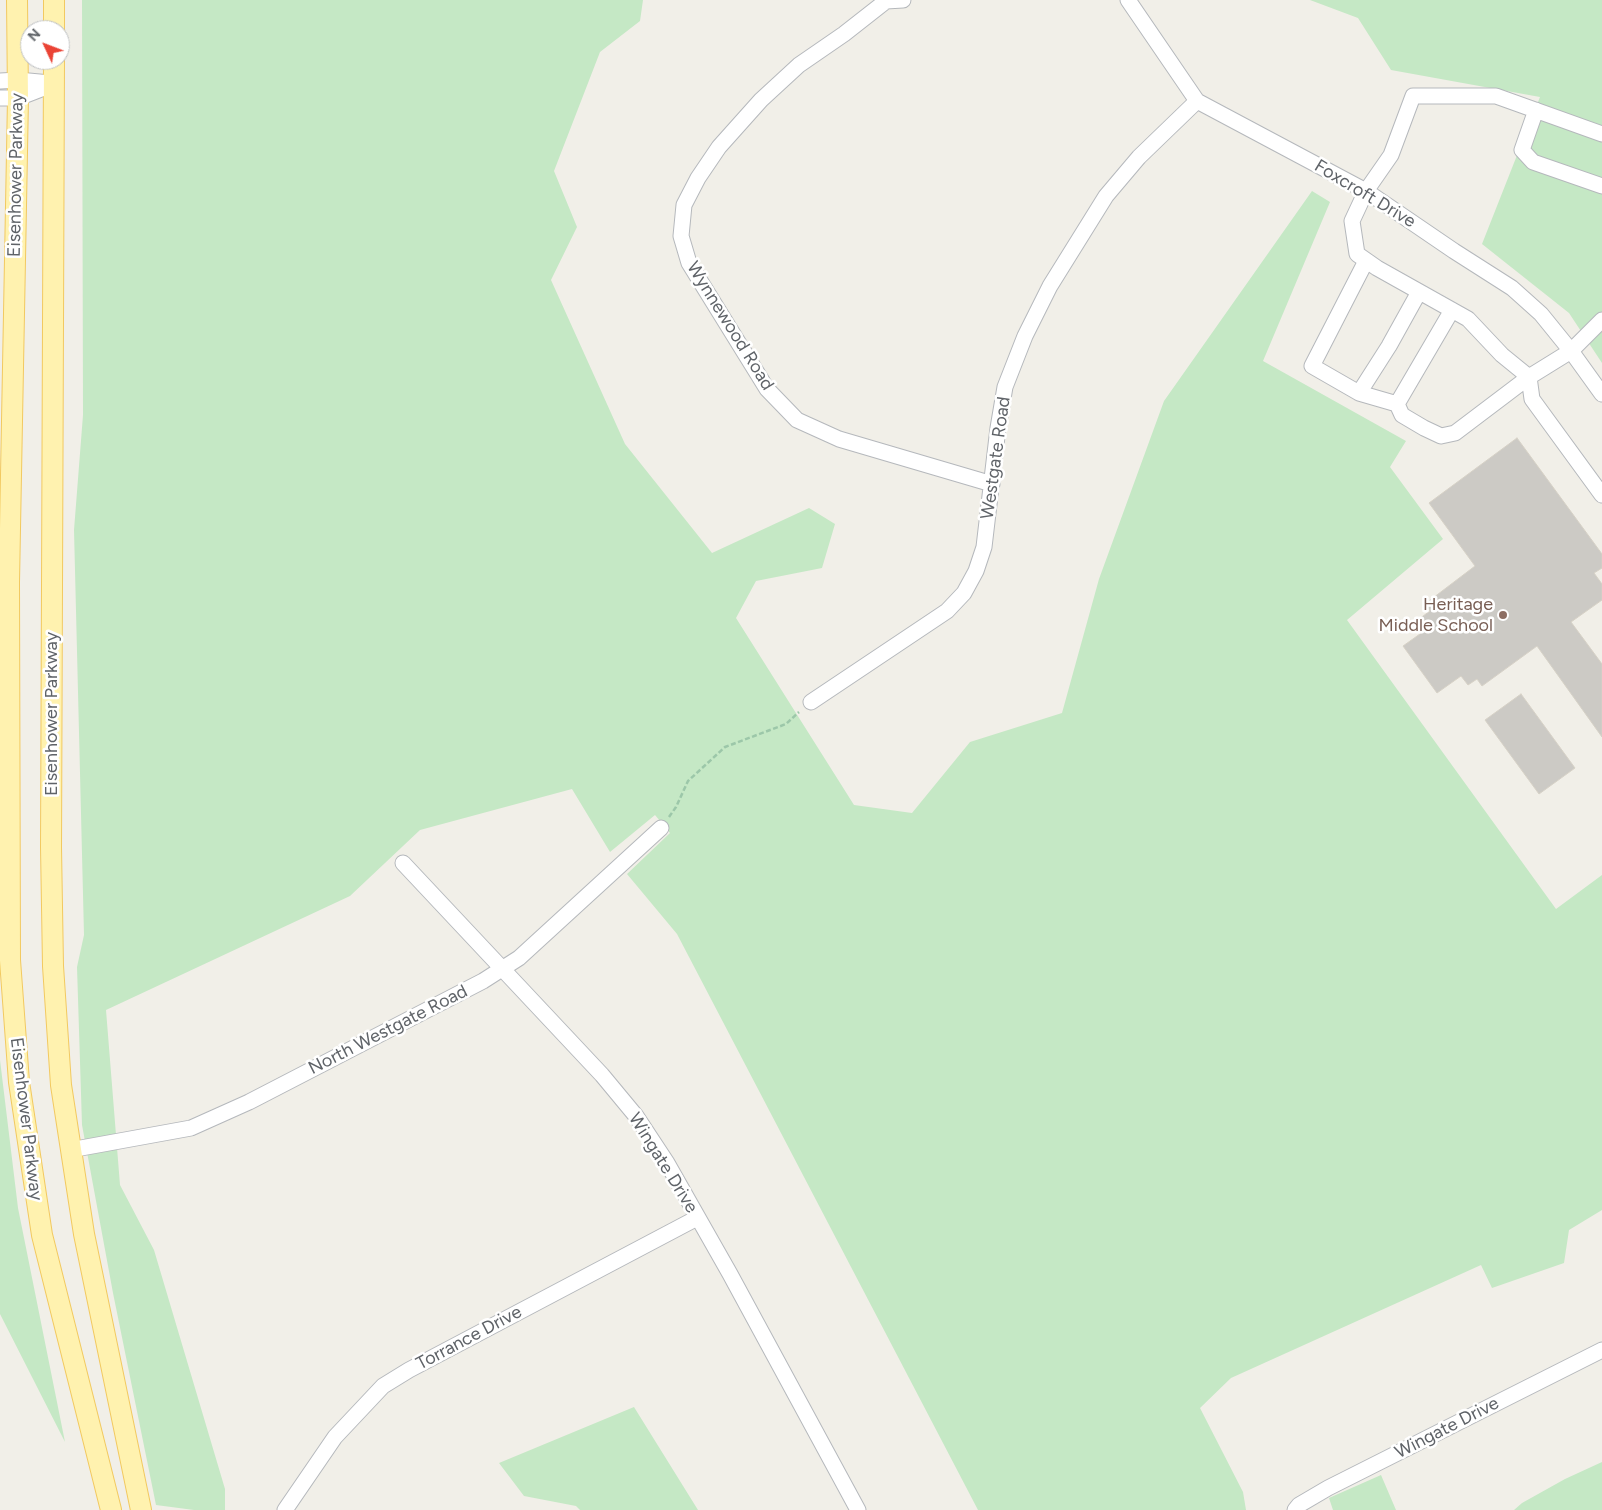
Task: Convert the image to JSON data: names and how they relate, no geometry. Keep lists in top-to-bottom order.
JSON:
{
  "streets": {
    "main road": ["Eisenhower Parkway"],
    "street": [
      "Foxcroft Drive",
      "Wynnewood Road",
      "Westgate Road",
      "North Westgate Road",
      "Wingate Drive",
      "Torrance Drive"
    ]
  },
  "crossings": [
    ["Eisenhower Parkway", "North Westgate Road"],
    ["Foxcroft Drive", "Westgate Road"],
    ["Wynnewood Road", "Westgate Road"],
    ["North Westgate Road", "Wingate Drive"],
    ["Wingate Drive", "Torrance Drive"]
  ],
  "places": ["Heritage Middle School"],
  "north": "top left"
}
